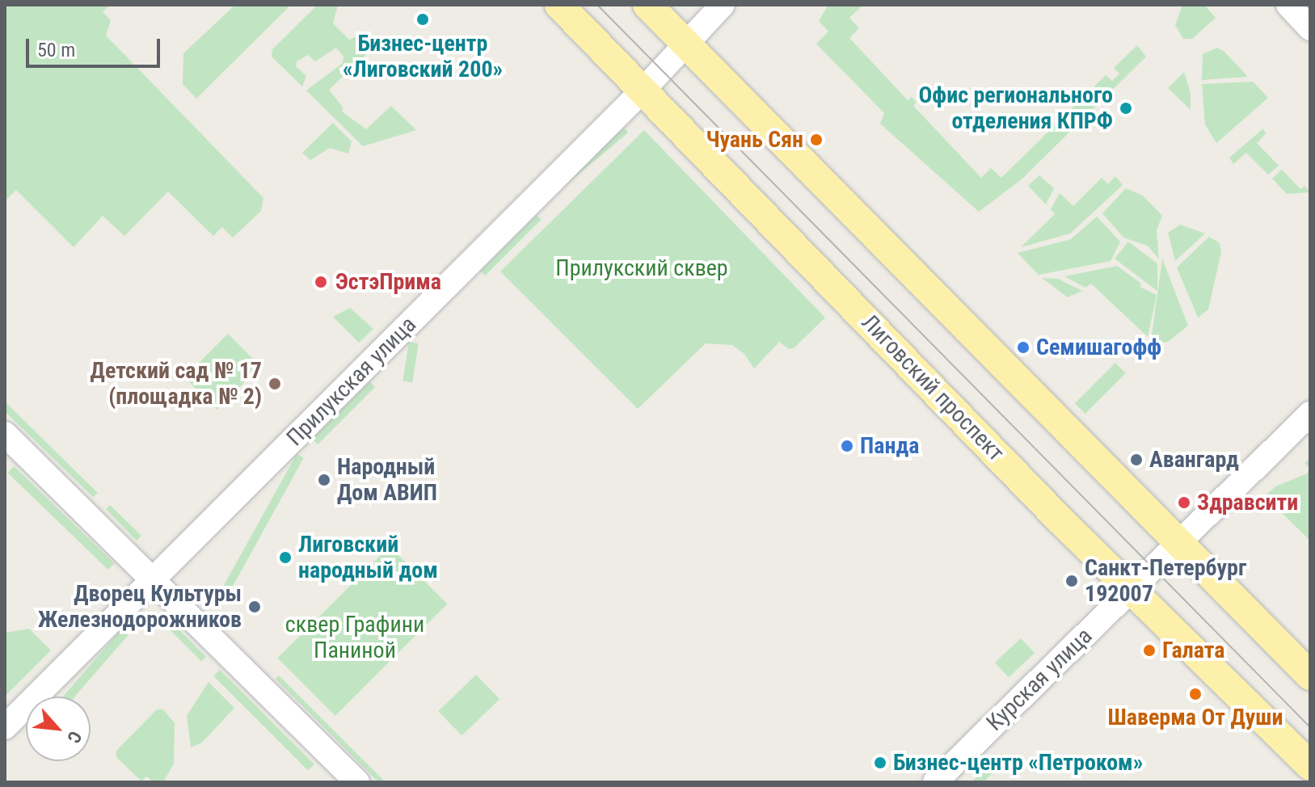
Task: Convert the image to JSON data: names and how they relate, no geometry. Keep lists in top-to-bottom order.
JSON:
{
  "streets": {
    "main road": ["Лиговский проспект"],
    "street": ["Прилукская улица", "Курская улица"]
  },
  "crossings": [
    ["Прилукская улица", "Лиговский проспект"],
    ["Лиговский проспект", "Курская улица"]
  ],
  "parks": ["Прилукский сквер", "сквер Графини Паниной"],
  "places": [
    "Бизнес-центр «Лиговский 200»",
    "Офис регионального отделения КПРФ",
    "Чуань Сян",
    "ЭстэПрима",
    "Семишагофф",
    "Детский сад № 17 (площадка № 2)",
    "Панда",
    "Авангард",
    "Народный Дом АВИП",
    "Здравсити",
    "Лиговский народный дом",
    "Санкт-Петербург 192007",
    "Дворец Культуры Железнодорожников",
    "Галата",
    "Шаверма От Души",
    "Бизнес-центр «Петроком»"
  ],
  "scale_bar": "50 m",
  "north": "bottom right"
}
